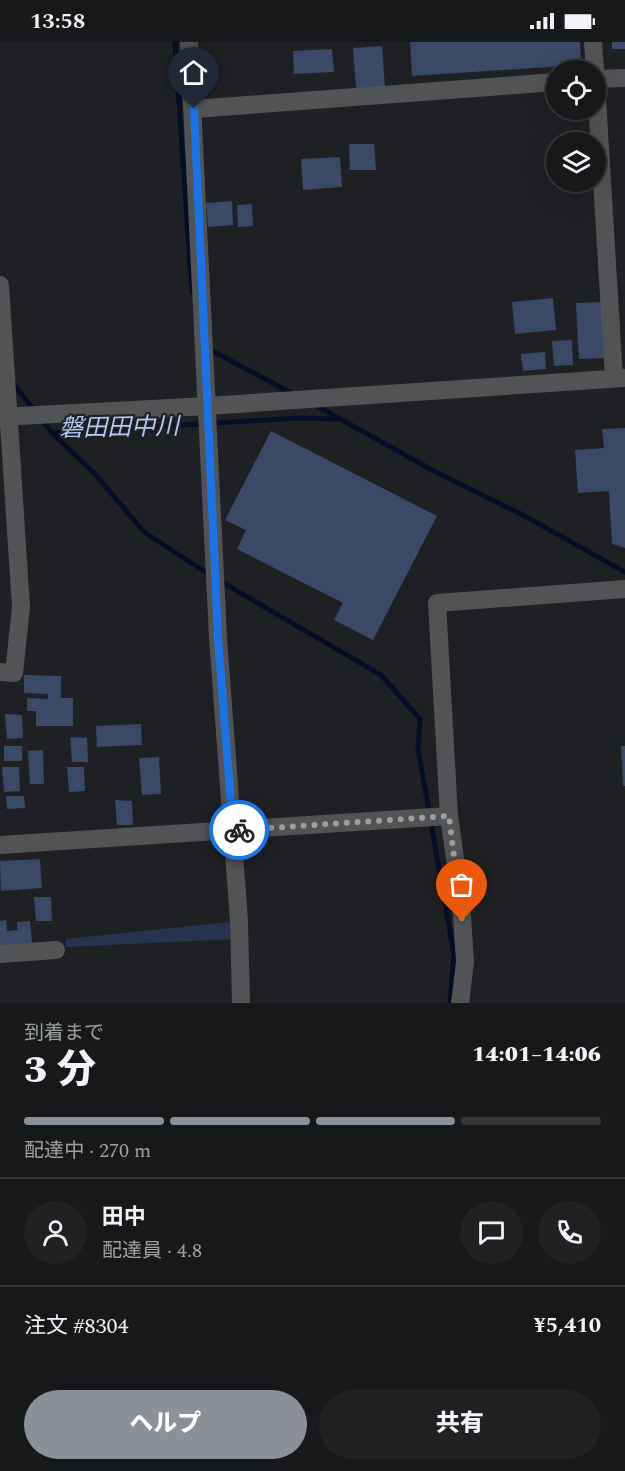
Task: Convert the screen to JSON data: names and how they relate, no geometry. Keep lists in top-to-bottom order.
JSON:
{
  "water": ["磐田田中川"],
  "page": {
    "status": "13:58",
    "heading": ["3 分", "到着まで", "14:01–14:06"],
    "panel": [
      "田中",
      "配達員 · 4.8",
      "注文 #8304",
      "¥5,410"
    ],
    "bar": "配達中 · 270 m",
    "buttons": ["ヘルプ", "共有"]
  }
}
